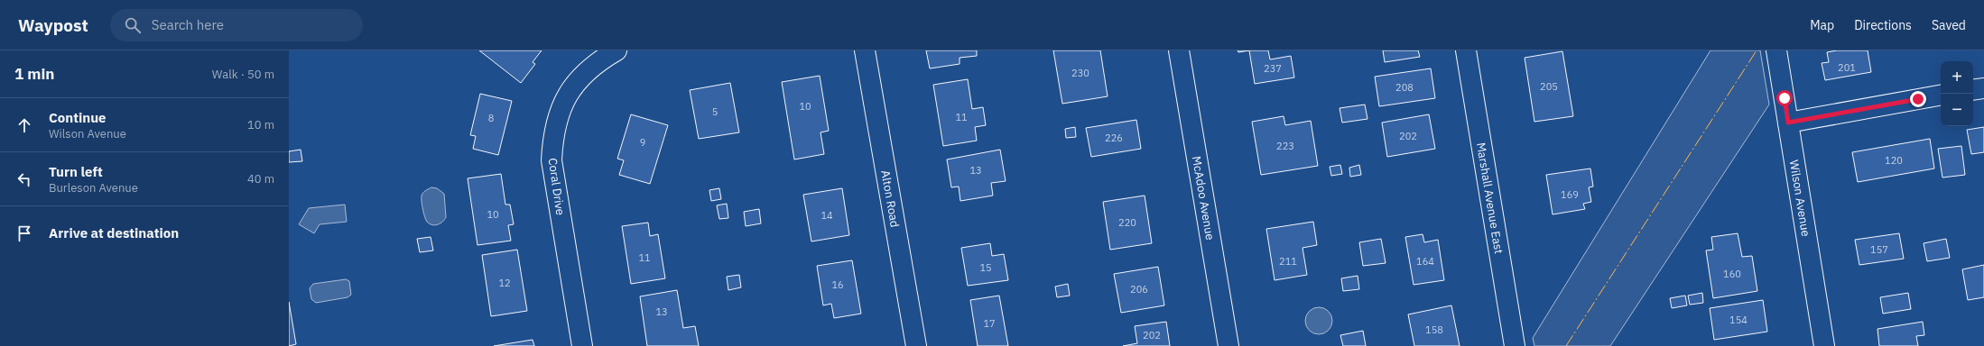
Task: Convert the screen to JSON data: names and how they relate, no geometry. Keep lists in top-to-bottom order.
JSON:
{
  "streets": {
    "street": [
      "Coral Drive",
      "Alton Road",
      "McAdoo Avenue",
      "Marshall Avenue East",
      "Wilson Avenue"
    ]
  },
  "house_numbers": [
    "201",
    "237",
    "230",
    "205",
    "208",
    "10",
    "5",
    "11",
    "8",
    "202",
    "226",
    "9",
    "223",
    "120",
    "13",
    "169",
    "10",
    "14",
    "220",
    "157",
    "11",
    "211",
    "164",
    "15",
    "160",
    "12",
    "16",
    "206",
    "13",
    "154",
    "17",
    "158",
    "202"
  ],
  "page": {
    "header": "Waypost",
    "search": "Search here",
    "nav": ["Map", "Directions", "Saved"],
    "heading": ["1 min", "Walk · 50 m"],
    "map_buttons": ["+", "−"],
    "list": [
      ["Continue", "Wilson Avenue", "10 m"],
      ["Turn left", "Burleson Avenue", "40 m"],
      "Arrive at destination"
    ]
  }
}
